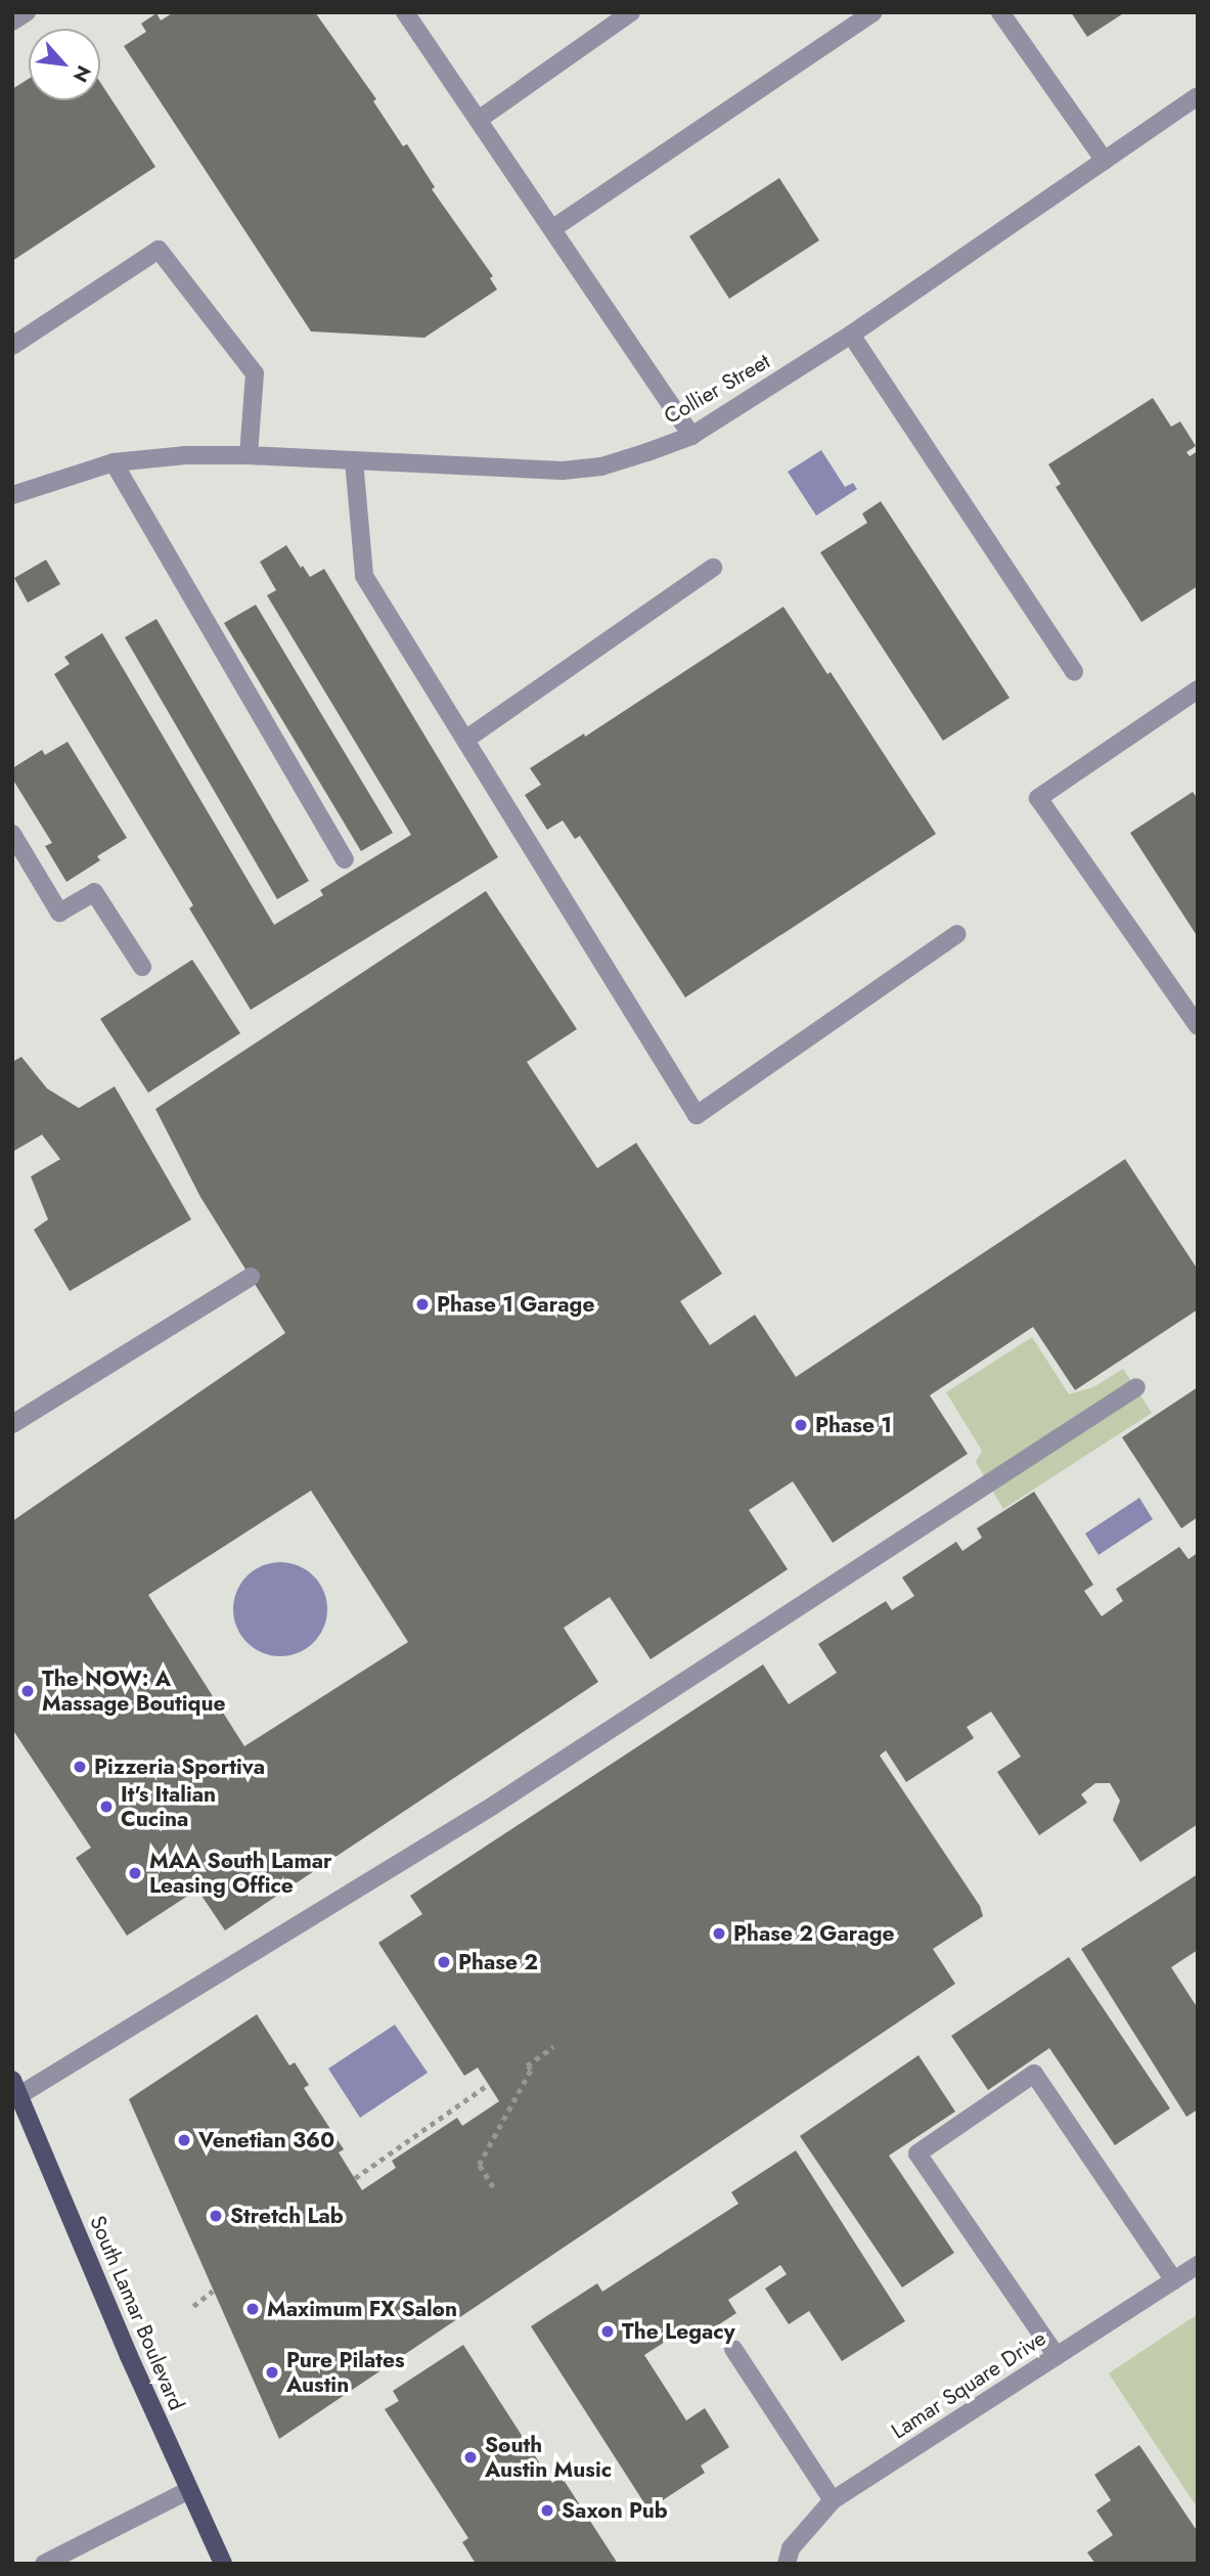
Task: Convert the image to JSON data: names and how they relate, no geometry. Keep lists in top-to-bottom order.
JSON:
{
  "streets": {
    "main road": ["South Lamar Boulevard"],
    "street": ["Collier Street", "Lamar Square Drive"]
  },
  "places": [
    "Phase 1 Garage",
    "Phase 1",
    "The NOW: A Massage Boutique",
    "Pizzeria Sportiva",
    "It's Italian Cucina",
    "MAA South Lamar Leasing Office",
    "Phase 2 Garage",
    "Phase 2",
    "Venetian 360",
    "Stretch Lab",
    "Maximum FX Salon",
    "The Legacy",
    "Pure Pilates Austin",
    "South Austin Music",
    "Saxon Pub"
  ],
  "north": "bottom right"
}
